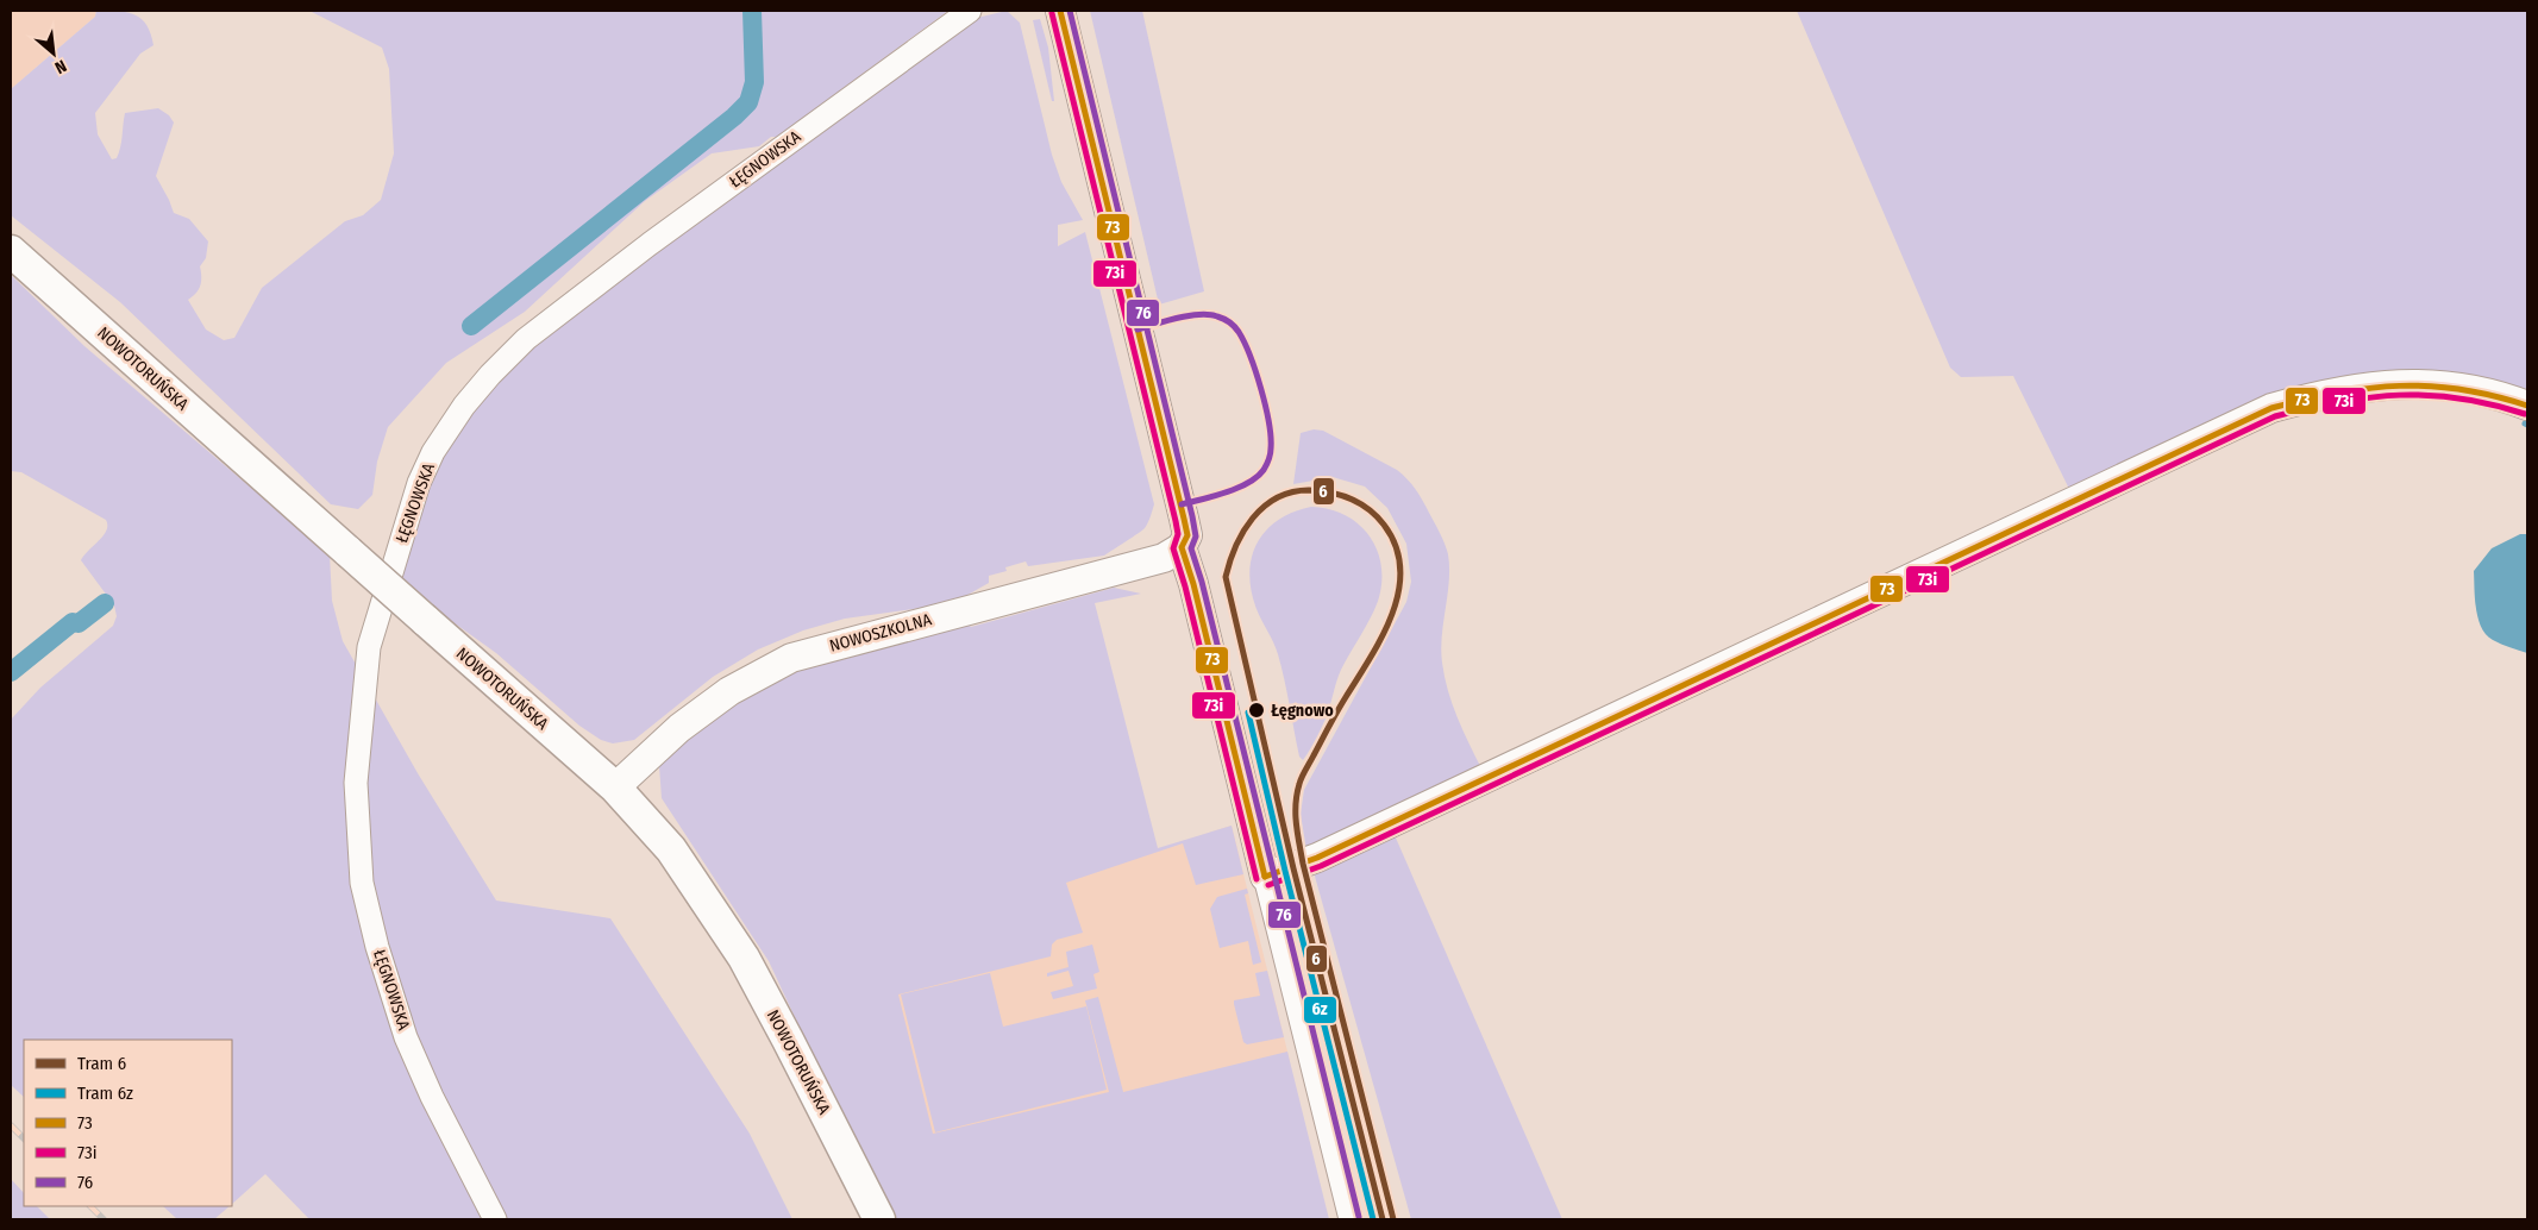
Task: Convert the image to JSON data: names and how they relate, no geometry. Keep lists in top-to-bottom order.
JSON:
{
  "streets": {
    "main road": ["NOWOTORUŃSKA"],
    "street": ["ŁĘGNOWSKA", "NOWOSZKOLNA"]
  },
  "crossings": [
    ["NOWOTORUŃSKA", "NOWOSZKOLNA"]
  ],
  "places": ["Łęgnowo"],
  "lines": [
    "transit line 73",
    "transit line 76",
    "transit line 73i",
    "tram line 6",
    "tram line 6z"
  ],
  "legend": [
    "Tram 6",
    "Tram 6z",
    "73",
    "73i",
    "76"
  ],
  "north": "bottom right"
}
